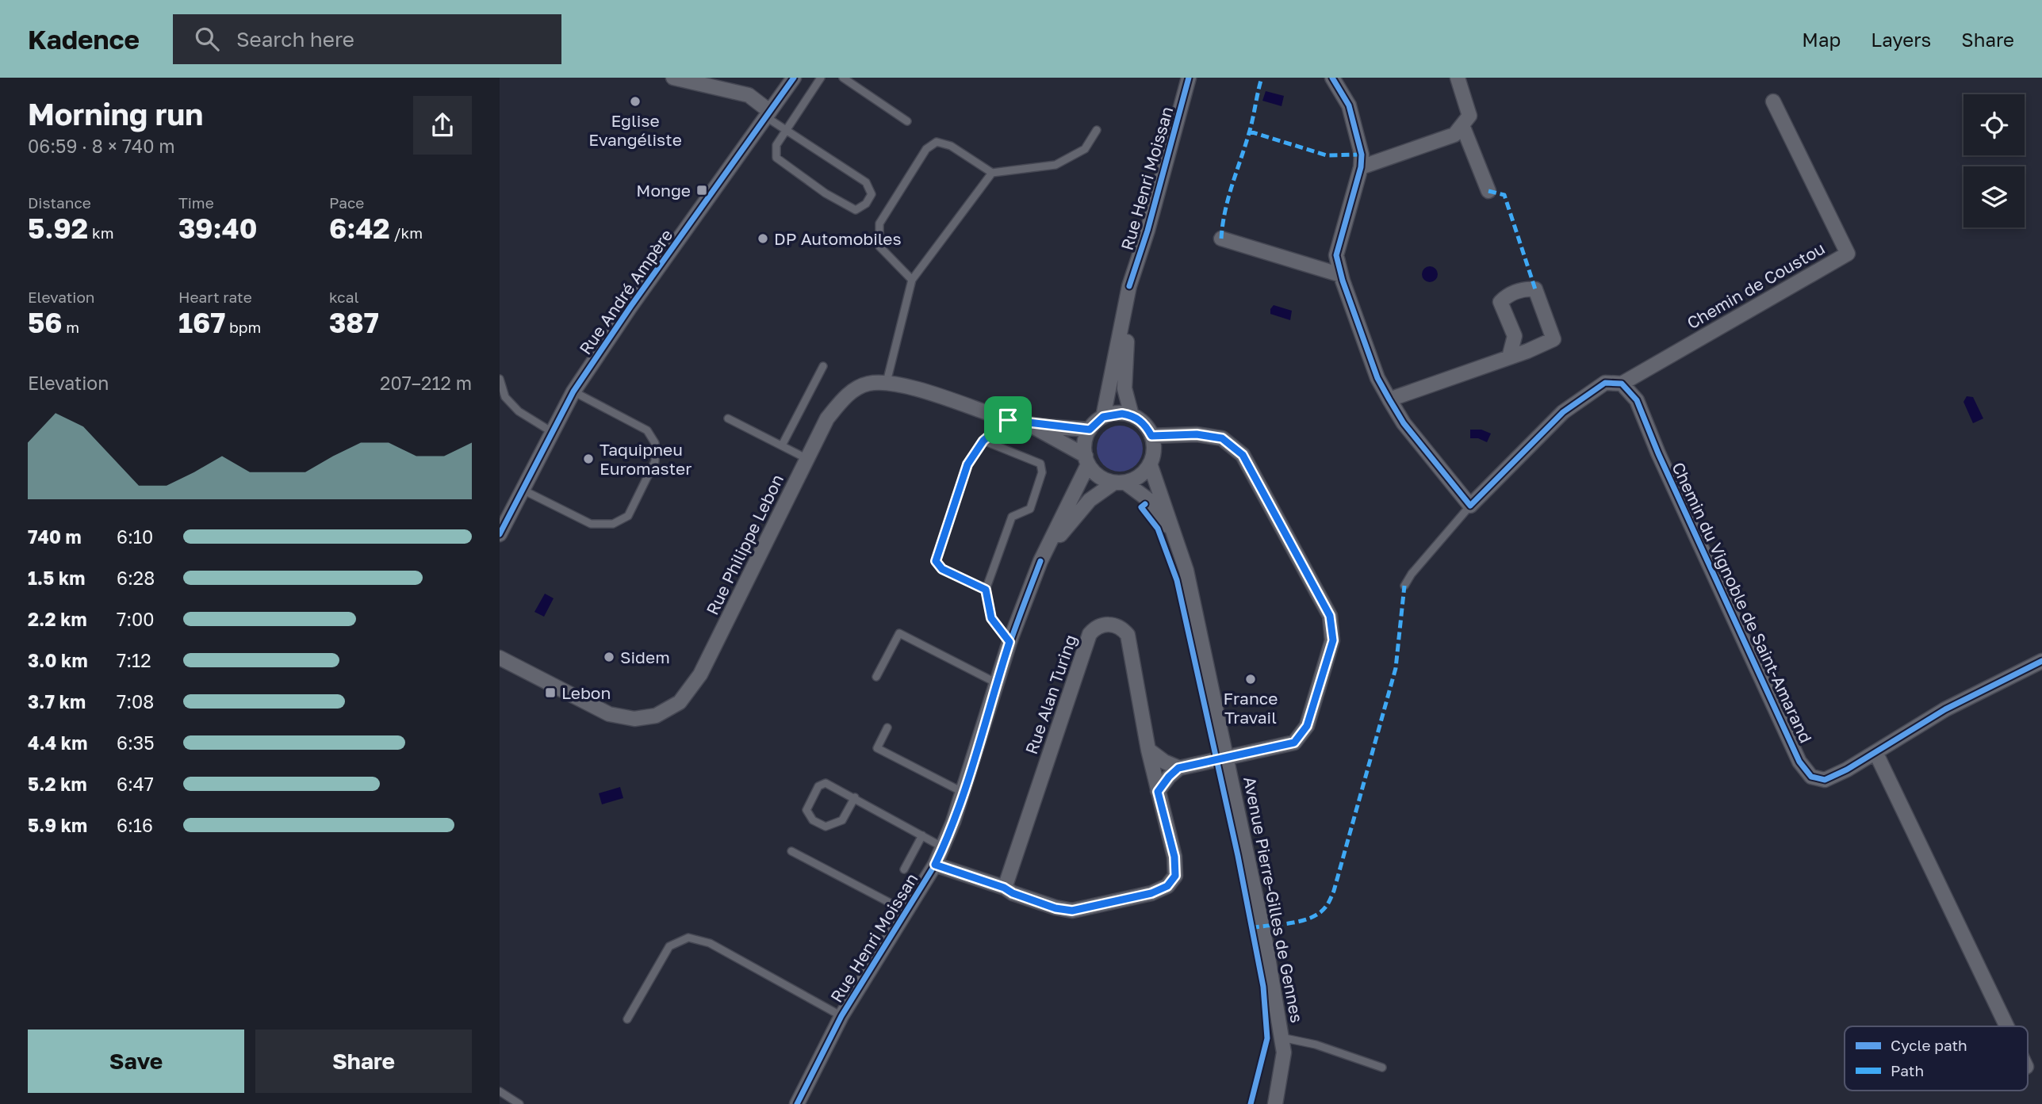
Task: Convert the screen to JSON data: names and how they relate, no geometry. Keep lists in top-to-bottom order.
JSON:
{
  "streets": {
    "street": [
      "Rue Henri Moissan",
      "Chemin de Coustou",
      "Rue André Ampère",
      "Rue Philippe Lebon",
      "Chemin du Vignoble de Saint-Amarand",
      "Rue Alan Turing",
      "Avenue Pierre-Gilles de Gennes"
    ]
  },
  "crossings": [
    ["Rue Henri Moissan", "Rue Philippe Lebon"],
    ["Rue Henri Moissan", "Rue Alan Turing"],
    ["Rue Henri Moissan", "Avenue Pierre-Gilles de Gennes"],
    ["Chemin de Coustou", "Chemin du Vignoble de Saint-Amarand"],
    ["Rue Philippe Lebon", "Avenue Pierre-Gilles de Gennes"]
  ],
  "places": {
    "other": [
      "Eglise Evangéliste",
      "DP Automobiles",
      "Taquipneu Euromaster",
      "Sidem",
      "France Travail"
    ],
    "transit": ["Monge", "Lebon"]
  },
  "legend": ["Cycle path", "Path"],
  "page": {
    "header": "Kadence",
    "search": "Search here",
    "nav": ["Map", "Layers", "Share"],
    "heading": ["Morning run", "06:59 · 8 × 740 m"],
    "stats": [
      ["Distance", "5.92 km"],
      ["Time", "39:40"],
      ["Pace", "6:42 /km"],
      ["Elevation", "56 m"],
      ["Heart rate", "167 bpm"],
      ["kcal", "387"]
    ],
    "chart": ["Elevation", "207–212 m"],
    "list": [
      {
        "name": "740 m",
        "note": "6:10"
      },
      {
        "name": "1.5 km",
        "note": "6:28"
      },
      {
        "name": "2.2 km",
        "note": "7:00"
      },
      {
        "name": "3.0 km",
        "note": "7:12"
      },
      {
        "name": "3.7 km",
        "note": "7:08"
      },
      {
        "name": "4.4 km",
        "note": "6:35"
      },
      {
        "name": "5.2 km",
        "note": "6:47"
      },
      {
        "name": "5.9 km",
        "note": "6:16"
      }
    ],
    "buttons": ["Save", "Share"]
  }
}
